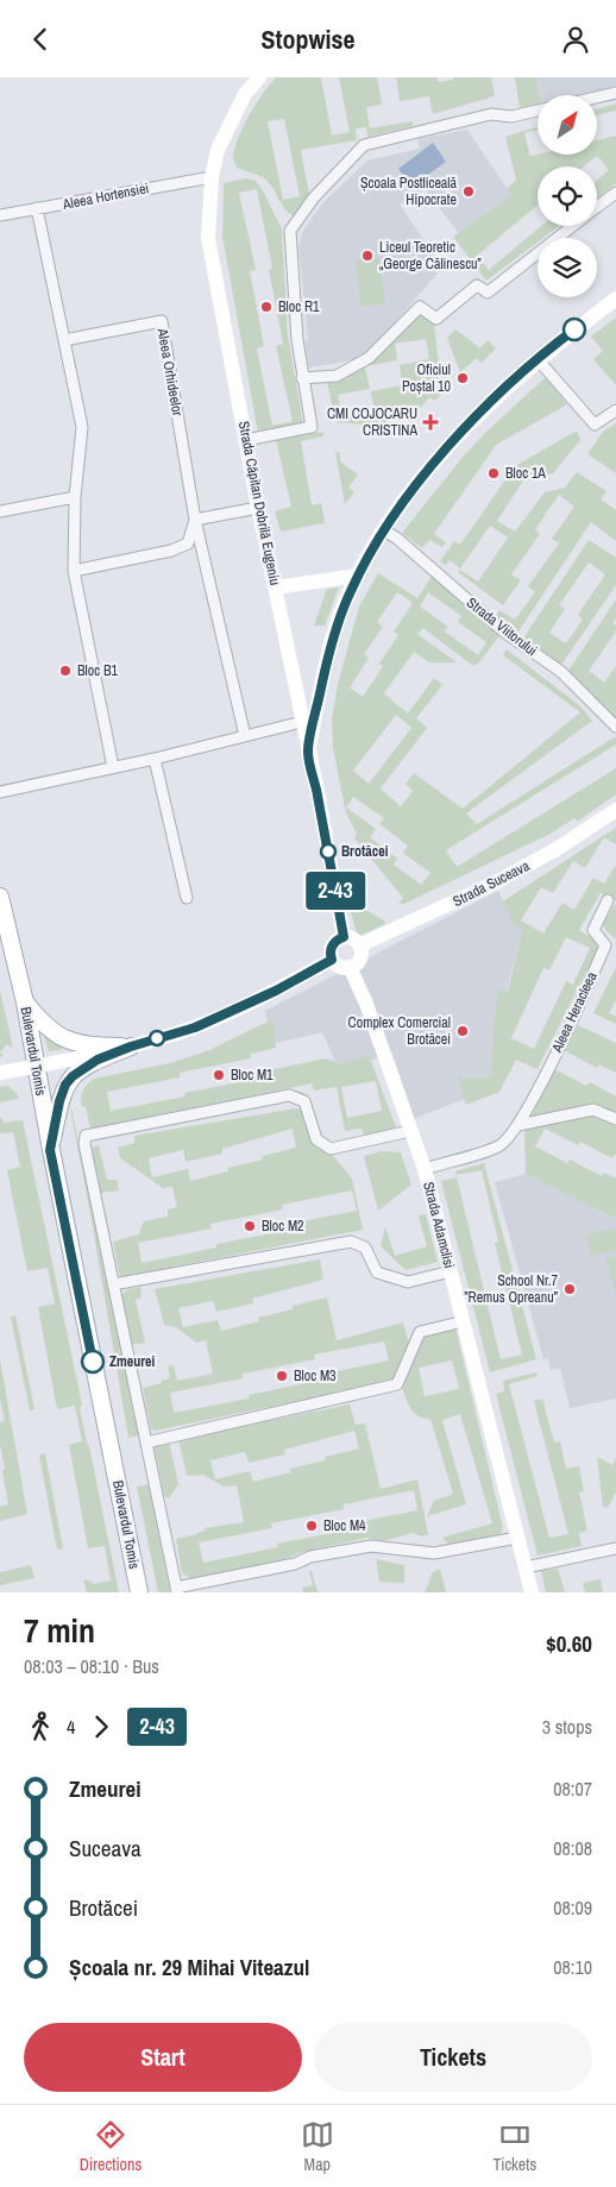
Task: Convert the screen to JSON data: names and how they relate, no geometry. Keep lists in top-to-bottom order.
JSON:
{
  "streets": {
    "main road": ["Bulevardul Tomis"],
    "street": [
      "Aleea Hortensiei",
      "Aleea Orhideelor",
      "Strada Căpitan Dobrilă Eugeniu",
      "Strada Viitorului",
      "Strada Suceava",
      "Aleea Heracleea",
      "Strada Adamclisi"
    ]
  },
  "crossings": [
    ["Aleea Hortensiei", "Strada Căpitan Dobrilă Eugeniu"],
    ["Strada Căpitan Dobrilă Eugeniu", "Strada Suceava"],
    ["Strada Căpitan Dobrilă Eugeniu", "Strada Adamclisi"],
    ["Strada Suceava", "Strada Adamclisi"],
    ["Aleea Heracleea", "Strada Adamclisi"]
  ],
  "places": {
    "other": [
      "Școala Postliceală Hipocrate",
      "Liceul Teoretic „George Călinescu”",
      "Bloc R1",
      "Oficiul Poștal 10",
      "Bloc 1A",
      "Bloc B1",
      "Brotăcei",
      "Complex Comercial Brotăcei",
      "Bloc M1",
      "Bloc M2",
      "School Nr.7 ”Remus Opreanu”",
      "Zmeurei",
      "Bloc M3",
      "Bloc M4"
    ],
    "health": ["CMI COJOCARU CRISTINA"]
  },
  "lines": ["bus line 2-43"],
  "north": "top right",
  "page": {
    "header": "Stopwise",
    "on_map": "2-43",
    "heading": ["7 min", "08:03 – 08:10 · Bus", "$0.60"],
    "legs": ["4", "2-43", "3 stops"],
    "list": [
      {
        "name": "Zmeurei",
        "value": "08:07"
      },
      {
        "name": "Suceava",
        "value": "08:08"
      },
      {
        "name": "Brotăcei",
        "value": "08:09"
      },
      {
        "name": "Școala nr. 29 Mihai Viteazul",
        "value": "08:10"
      }
    ],
    "buttons": ["Start", "Tickets"],
    "tabs": ["Directions", "Map", "Tickets"]
  }
}
